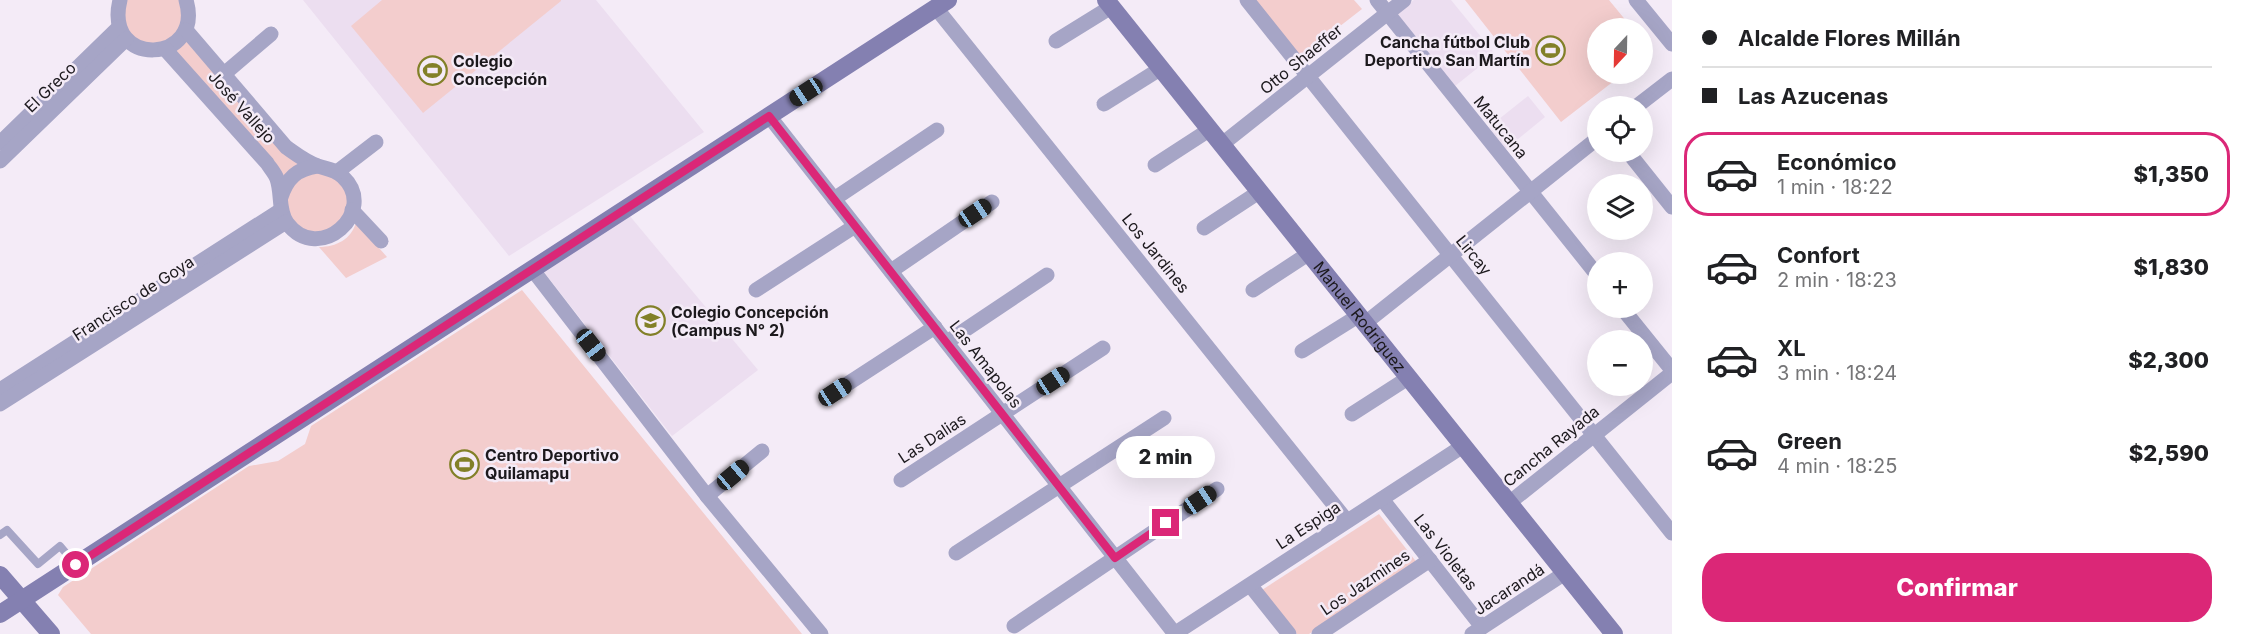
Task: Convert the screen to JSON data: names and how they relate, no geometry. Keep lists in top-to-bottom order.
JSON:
{
  "streets": {
    "street": [
      "Otto Shaeffer",
      "El Greco",
      "José Vallejo",
      "Matucana",
      "Los Jardines",
      "Lircay",
      "Francisco de Goya",
      "Manuel Rodríguez",
      "Las Amapolas",
      "Las Dalias",
      "Cancha Rayada",
      "La Espiga",
      "Las Violetas",
      "Los Jazmines",
      "Jacarandá"
    ]
  },
  "crossings": [
    ["Otto Shaeffer", "Matucana"],
    ["Otto Shaeffer", "Lircay"],
    ["Otto Shaeffer", "Manuel Rodríguez"],
    ["José Vallejo", "Francisco de Goya"],
    ["Los Jardines", "La Espiga"],
    ["Lircay", "Cancha Rayada"],
    ["Manuel Rodríguez", "Cancha Rayada"],
    ["Manuel Rodríguez", "La Espiga"],
    ["Manuel Rodríguez", "Jacarandá"],
    ["Las Amapolas", "Las Dalias"],
    ["Las Amapolas", "La Espiga"],
    ["La Espiga", "Las Violetas"],
    ["Las Violetas", "Los Jazmines"],
    ["Las Violetas", "Jacarandá"]
  ],
  "places": {
    "sports": ["Cancha fútbol Club Deportivo San Martín", "Colegio Concepción", "Centro Deportivo Quilamapu"],
    "school or university": ["Colegio Concepción (Campus N° 2)"]
  },
  "north": "bottom",
  "page": {
    "banner": ["Alcalde Flores Millán", "Las Azucenas"],
    "map_buttons": ["+", "−"],
    "list": [
      {
        "name": "Económico",
        "note": "1 min · 18:22",
        "value": "$1,350"
      },
      {
        "name": "Confort",
        "note": "2 min · 18:23",
        "value": "$1,830"
      },
      {
        "name": "XL",
        "note": "3 min · 18:24",
        "value": "$2,300"
      },
      {
        "name": "Green",
        "note": "4 min · 18:25",
        "value": "$2,590"
      }
    ],
    "bubble": "2 min",
    "buttons": "Confirmar"
  }
}
